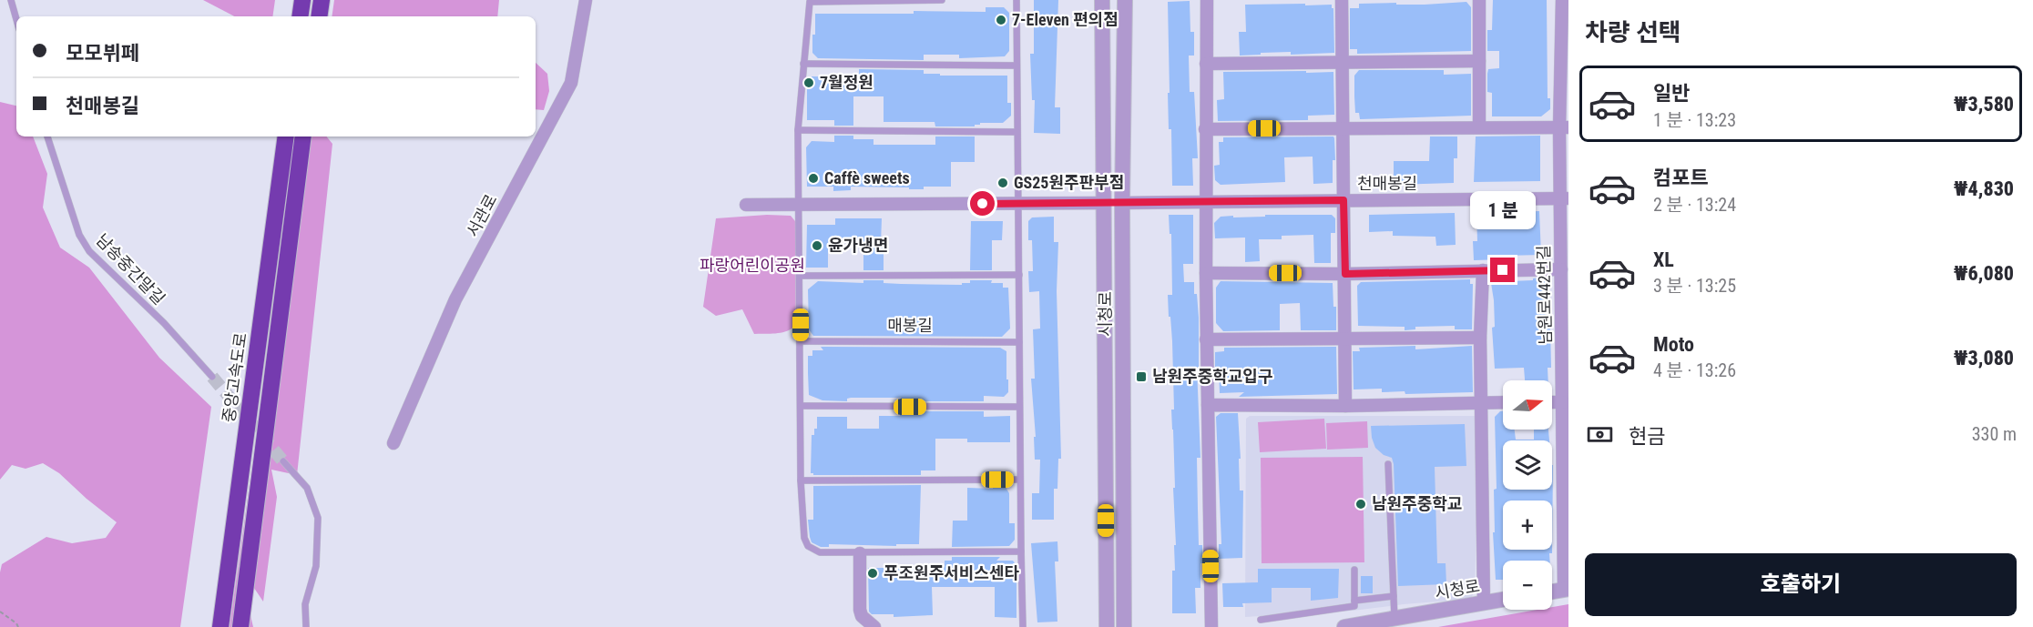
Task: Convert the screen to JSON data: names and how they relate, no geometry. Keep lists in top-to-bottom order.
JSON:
{
  "streets": {
    "highway": ["중앙고속도로"],
    "street": [
      "천매봉길",
      "서관로",
      "남원로442번길",
      "시청로"
    ],
    "lane": ["남송중간말길", "매봉길"]
  },
  "crossings": [
    ["천매봉길", "남원로442번길"],
    ["천매봉길", "시청로"]
  ],
  "parks": ["파랑어린이공원"],
  "places": {
    "other": [
      "7-Eleven 편의점",
      "7월정원",
      "Caffè sweets",
      "GS25원주판부점",
      "윤가냉면",
      "남원주중학교",
      "푸조원주서비스센타"
    ],
    "transit": ["남원주중학교입구"]
  },
  "north": "right",
  "page": {
    "heading": "차량 선택",
    "banner": ["모모뷔페", "천매봉길"],
    "list": [
      {
        "name": "일반",
        "note": "1 분 · 13:23",
        "value": "₩3,580"
      },
      {
        "name": "컴포트",
        "note": "2 분 · 13:24",
        "value": "₩4,830"
      },
      {
        "name": "XL",
        "note": "3 분 · 13:25",
        "value": "₩6,080"
      },
      {
        "name": "Moto",
        "note": "4 분 · 13:26",
        "value": "₩3,080"
      }
    ],
    "bubble": "1 분",
    "map_buttons": ["+", "−"],
    "pay": ["현금", "330 m"],
    "buttons": "호출하기"
  }
}
